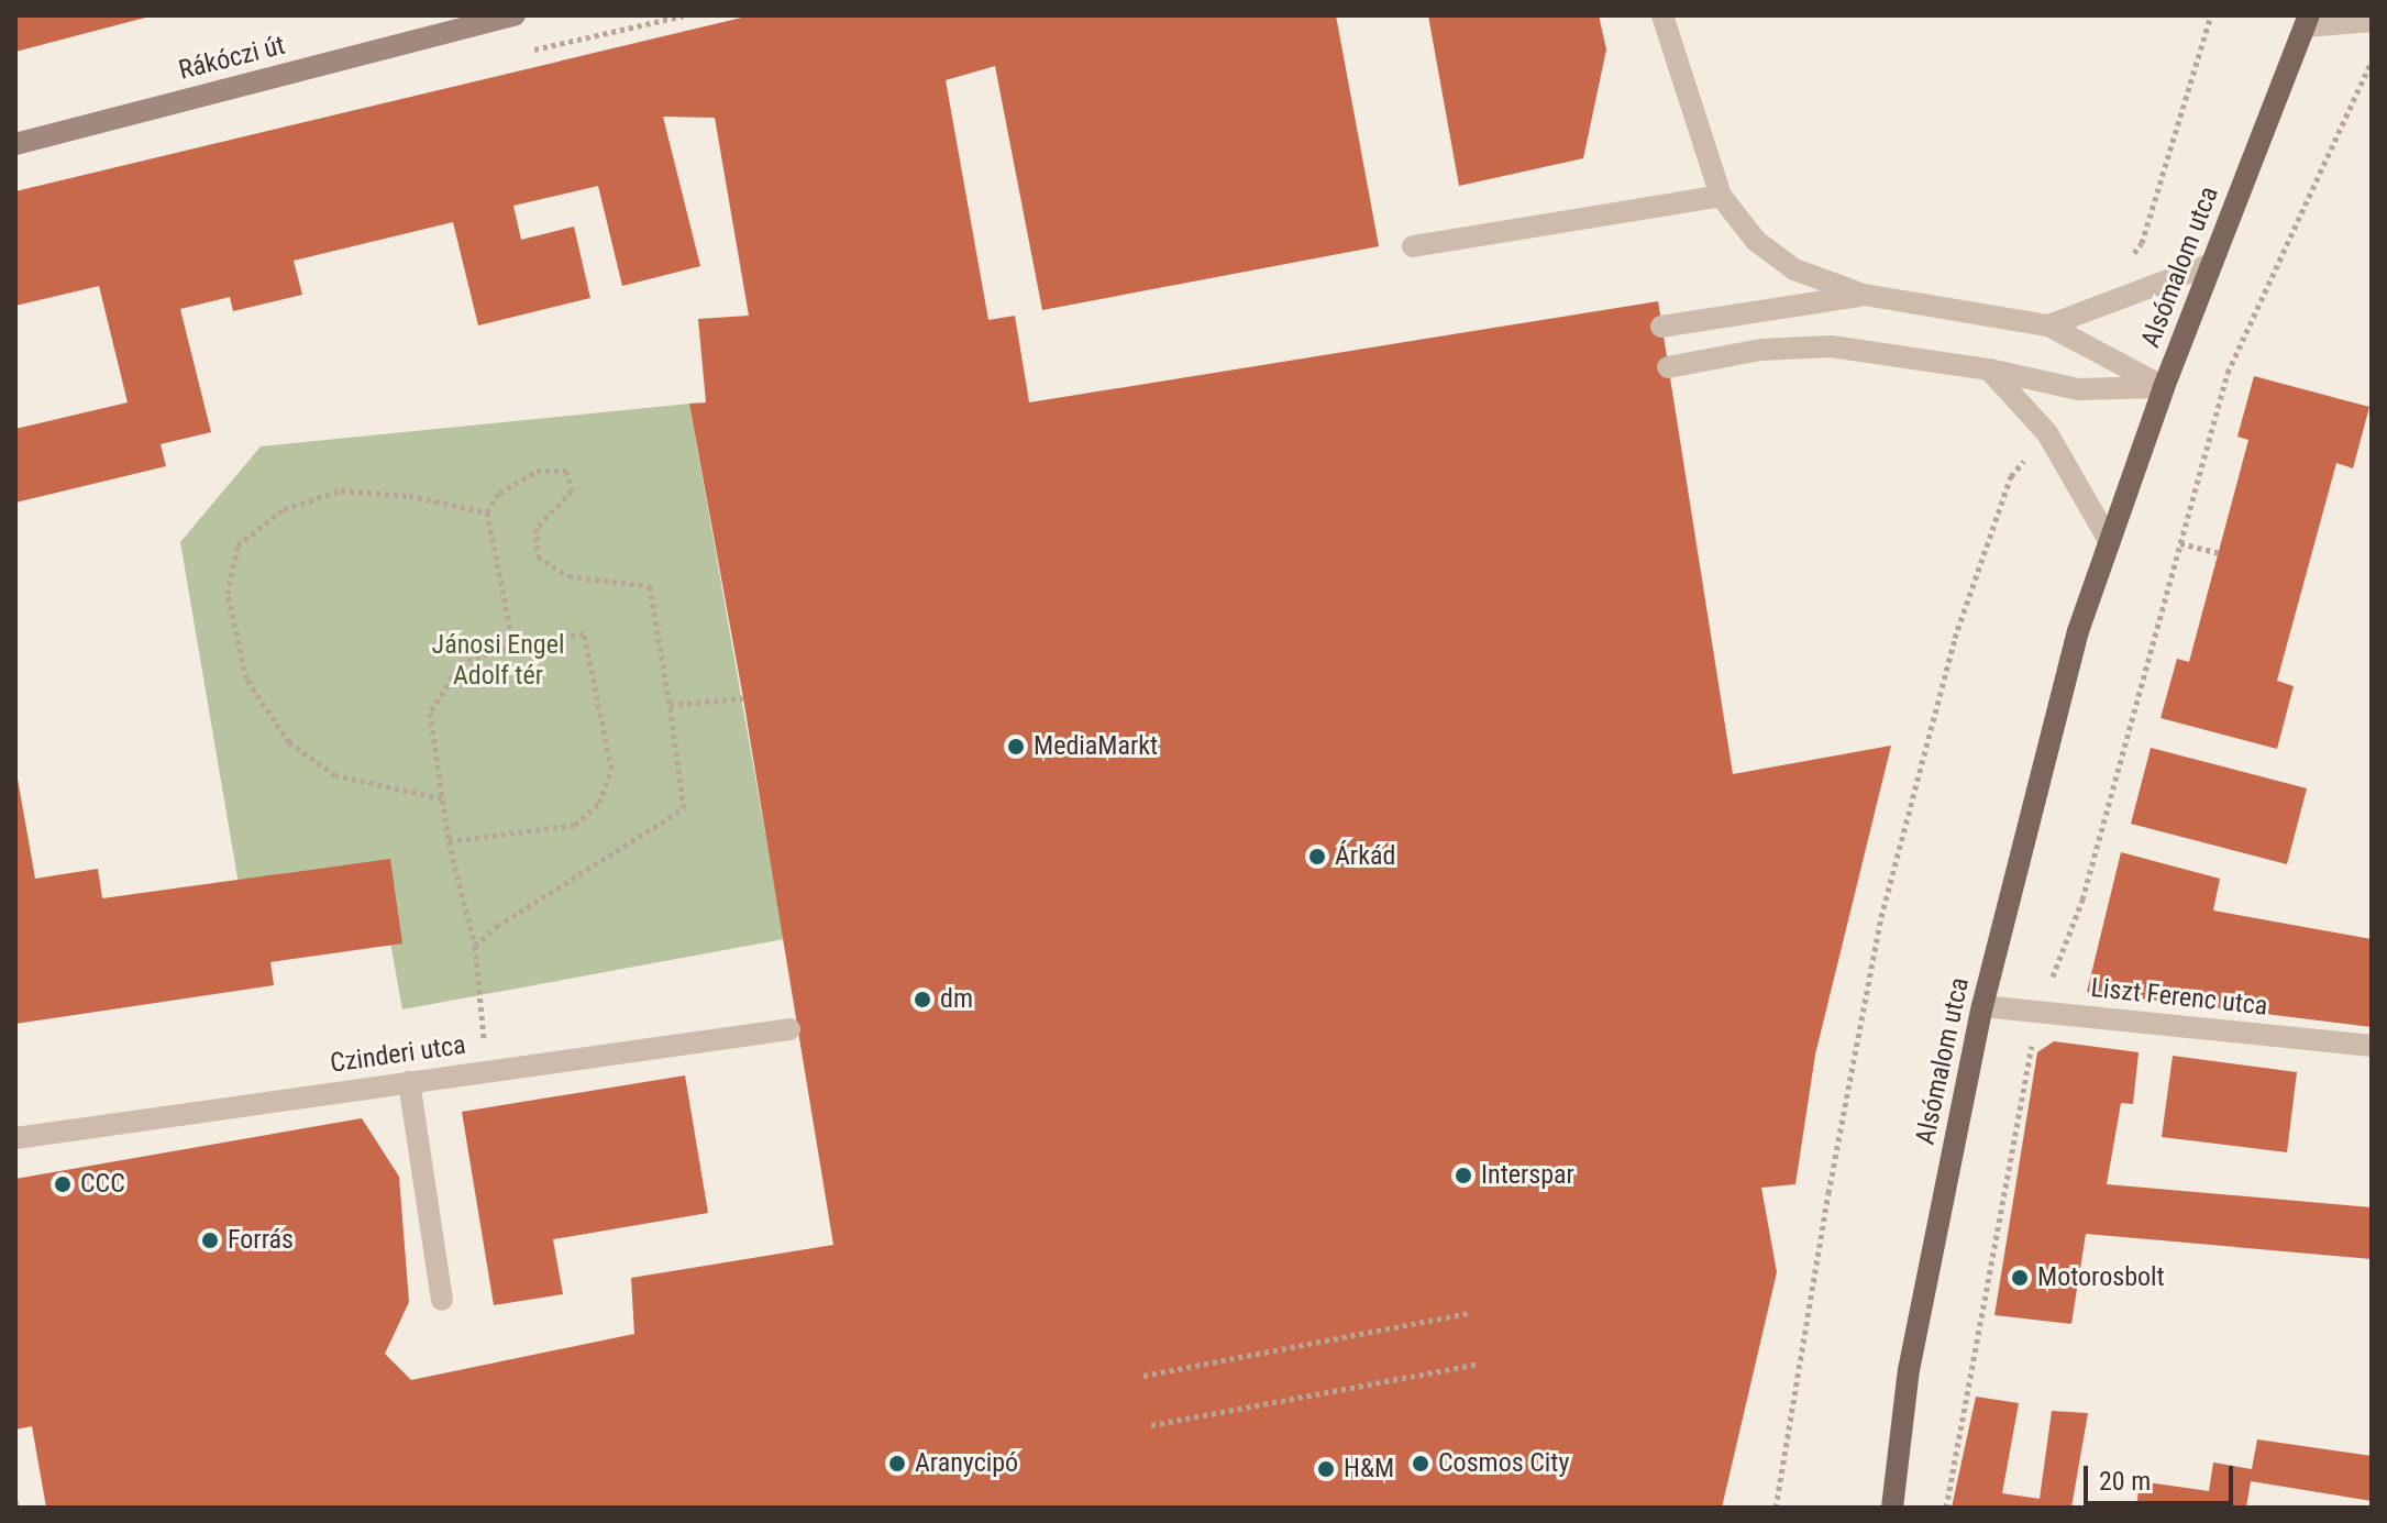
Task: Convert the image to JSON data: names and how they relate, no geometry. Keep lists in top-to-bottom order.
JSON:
{
  "streets": {
    "main road": ["Alsómalom utca"],
    "street": ["Rákóczi út", "Liszt Ferenc utca", "Czinderi utca"]
  },
  "crossings": [
    ["Alsómalom utca", "Liszt Ferenc utca"]
  ],
  "parks": ["Jánosi Engel Adolf tér"],
  "places": [
    "MediaMarkt",
    "Árkád",
    "dm",
    "Interspar",
    "CCC",
    "Forrás",
    "Motorosbolt",
    "Aranycipó",
    "Cosmos City",
    "H&M"
  ],
  "scale_bar": "20 m"
}
